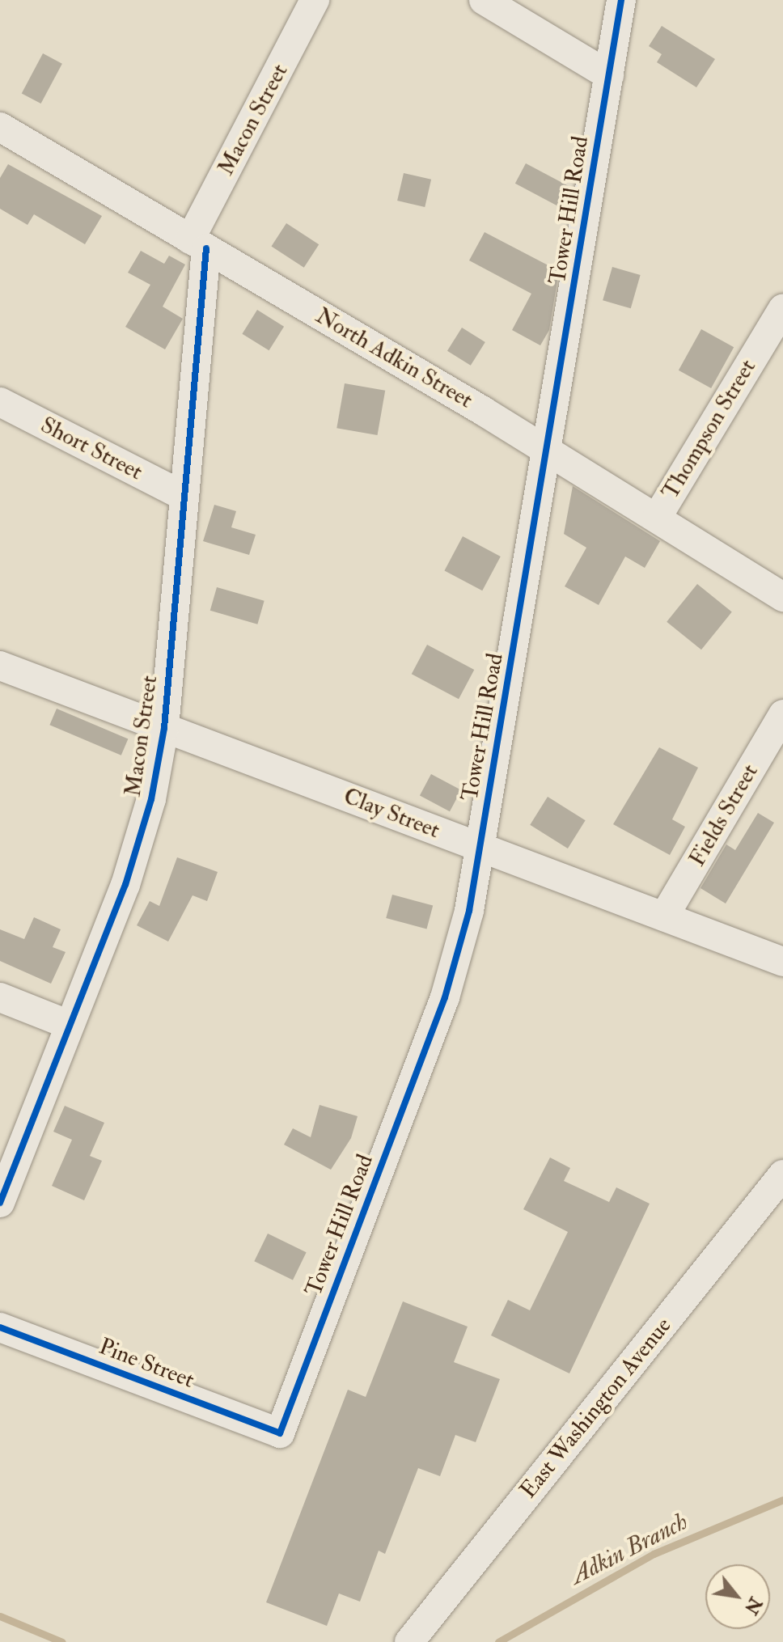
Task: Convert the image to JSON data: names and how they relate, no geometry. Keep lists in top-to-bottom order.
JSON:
{
  "streets": {
    "street": [
      "Macon Street",
      "Tower Hill Road",
      "North Adkin Street",
      "Thompson Street",
      "Short Street",
      "Clay Street",
      "Fields Street",
      "Pine Street",
      "East Washington Avenue"
    ]
  },
  "crossings": [
    ["Macon Street", "North Adkin Street"],
    ["Macon Street", "Short Street"],
    ["Macon Street", "Clay Street"],
    ["Tower Hill Road", "North Adkin Street"],
    ["Tower Hill Road", "Clay Street"],
    ["Tower Hill Road", "Pine Street"],
    ["North Adkin Street", "Thompson Street"],
    ["Clay Street", "Fields Street"]
  ],
  "water": ["Adkin Branch"],
  "north": "bottom right"
}
